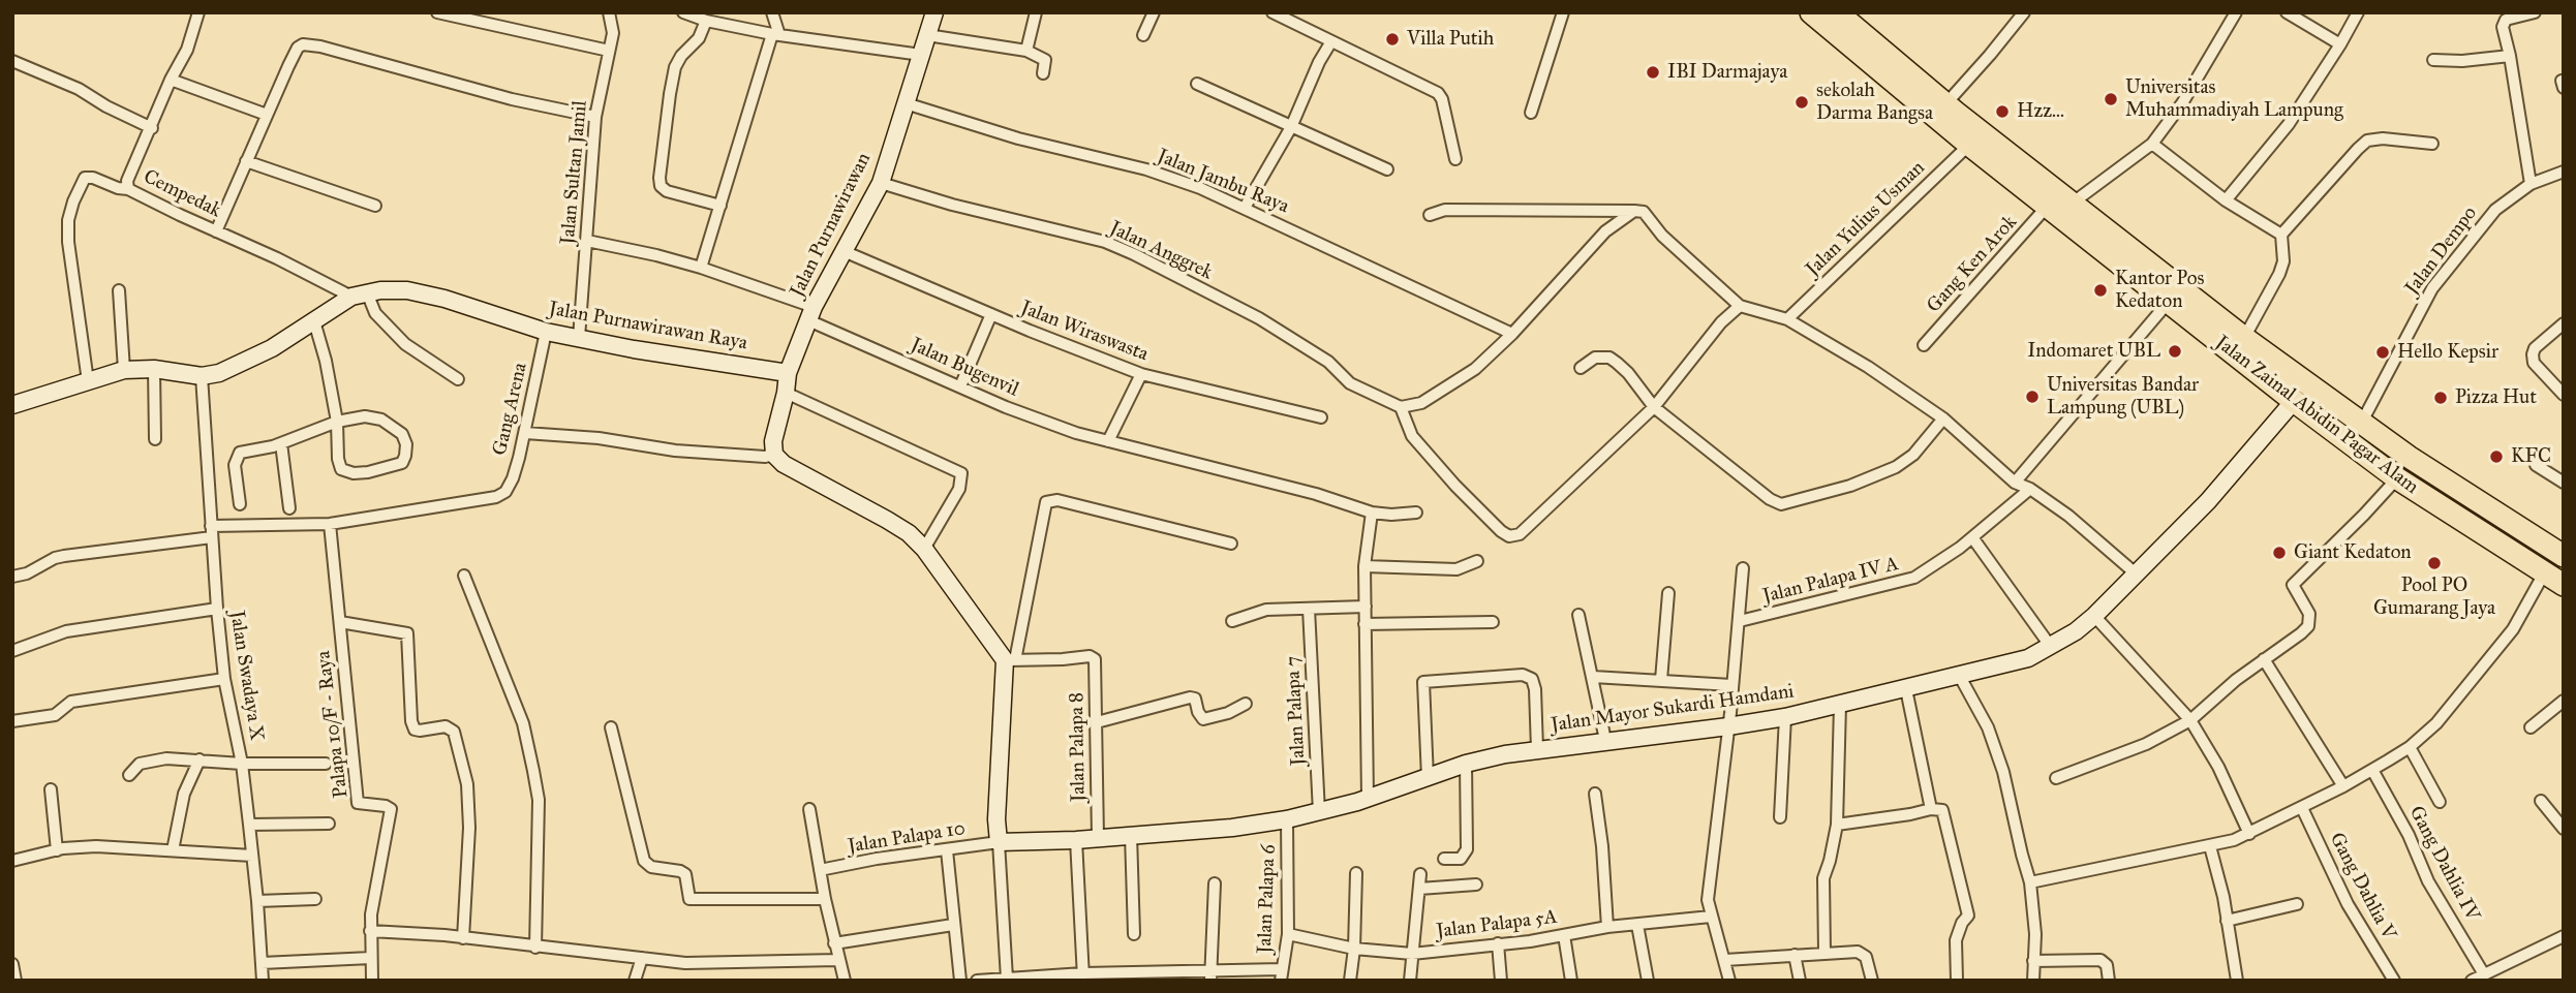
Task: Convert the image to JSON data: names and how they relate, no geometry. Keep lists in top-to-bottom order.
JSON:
{
  "streets": {
    "highway": ["Jalan Zainal Abidin Pagar Alam"],
    "street": [
      "Jalan Sultan Jamil",
      "Jalan Jambu Raya",
      "Cempedak",
      "Jalan Yulius Usman",
      "Jalan Purnawirawan",
      "Jalan Anggrek",
      "Jalan Dempo",
      "Gang Ken Arok",
      "Jalan Purnawirawan Raya",
      "Jalan Wiraswasta",
      "Jalan Bugenvil",
      "Gang Arena",
      "Jalan Palapa IV A",
      "Jalan Swadaya X",
      "Jalan Mayor Sukardi Hamdani",
      "Jalan Palapa 7",
      "Palapa 10/F - Raya",
      "Jalan Palapa 8",
      "Jalan Palapa 10",
      "Gang Dahlia IV",
      "Gang Dahlia V",
      "Jalan Palapa 6",
      "Jalan Palapa 5A"
    ]
  },
  "crossings": [
    ["Jalan Sultan Jamil", "Jalan Purnawirawan Raya"],
    ["Jalan Sultan Jamil", "Jalan Bugenvil"],
    ["Jalan Jambu Raya", "Jalan Purnawirawan"],
    ["Cempedak", "Jalan Purnawirawan Raya"],
    ["Jalan Yulius Usman", "Jalan Zainal Abidin Pagar Alam"],
    ["Jalan Purnawirawan", "Jalan Anggrek"],
    ["Jalan Purnawirawan", "Jalan Purnawirawan Raya"],
    ["Jalan Purnawirawan", "Jalan Wiraswasta"],
    ["Jalan Purnawirawan", "Jalan Bugenvil"],
    ["Jalan Dempo", "Jalan Zainal Abidin Pagar Alam"],
    ["Gang Ken Arok", "Jalan Zainal Abidin Pagar Alam"],
    ["Jalan Purnawirawan Raya", "Gang Arena"],
    ["Gang Arena", "Palapa 10/F - Raya"],
    ["Jalan Zainal Abidin Pagar Alam", "Jalan Mayor Sukardi Hamdani"],
    ["Jalan Mayor Sukardi Hamdani", "Jalan Palapa 7"],
    ["Jalan Mayor Sukardi Hamdani", "Jalan Palapa 8"],
    ["Jalan Mayor Sukardi Hamdani", "Jalan Palapa 10"],
    ["Jalan Mayor Sukardi Hamdani", "Jalan Palapa 6"],
    ["Jalan Palapa 6", "Jalan Palapa 5A"]
  ],
  "places": [
    "Villa Putih",
    "IBI Darmajaya",
    "Universitas Muhammadiyah Lampung",
    "sekolah Darma Bangsa",
    "Hzz...",
    "Kantor Pos Kedaton",
    "Indomaret UBL",
    "Hello Kepsir",
    "Universitas Bandar Lampung (UBL)",
    "Pizza Hut",
    "KFC",
    "Giant Kedaton",
    "Pool PO Gumarang Jaya"
  ]
}
